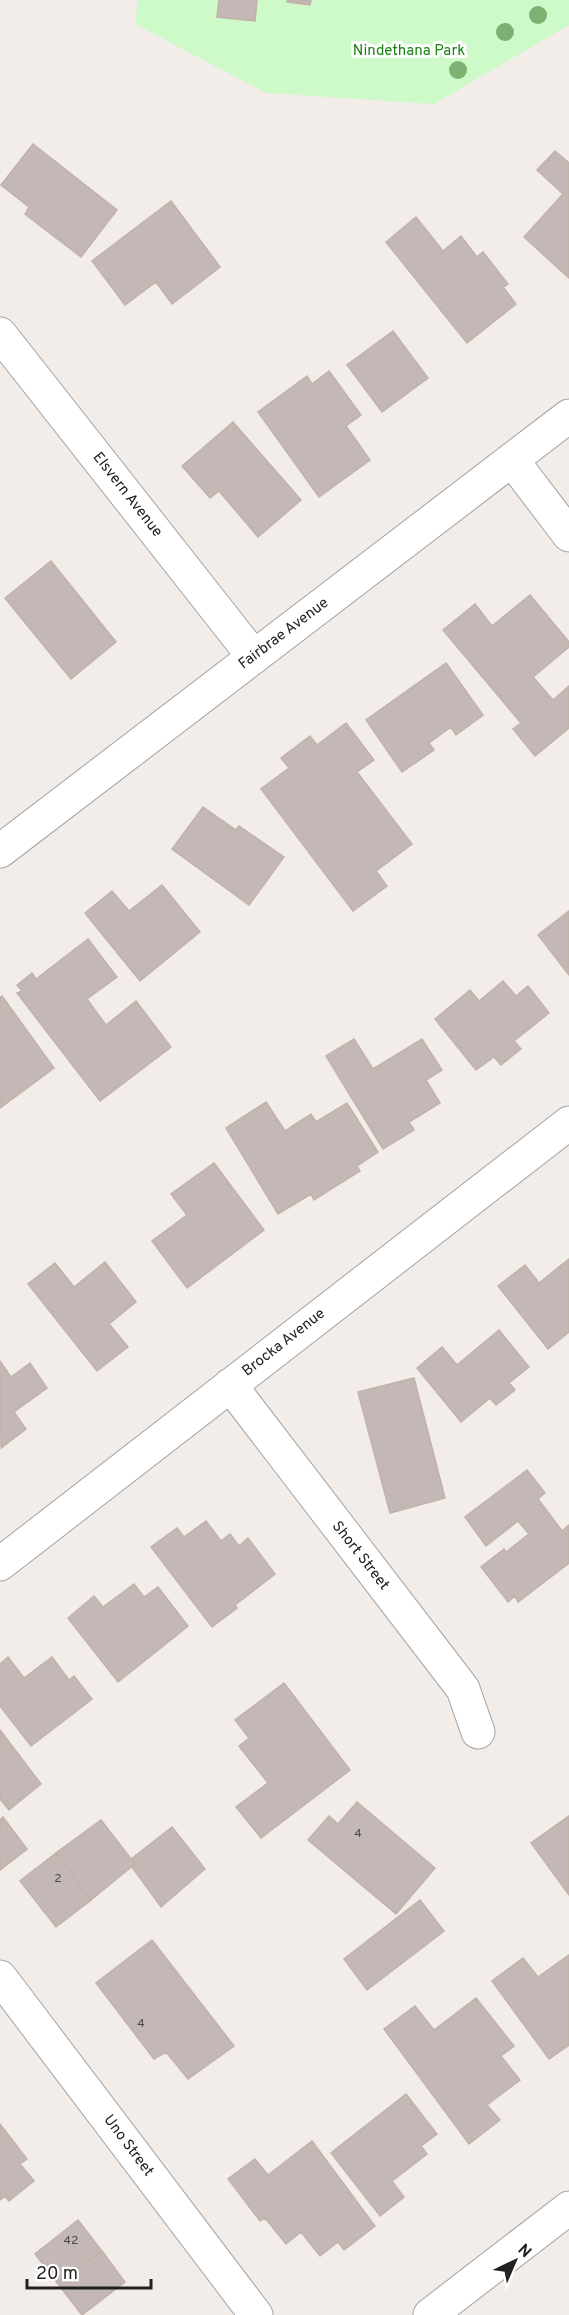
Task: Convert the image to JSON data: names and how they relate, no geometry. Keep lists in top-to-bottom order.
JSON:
{
  "streets": {
    "street": [
      "Elsvern Avenue",
      "Fairbrae Avenue",
      "Brocka Avenue",
      "Short Street",
      "Uno Street"
    ]
  },
  "crossings": [
    ["Elsvern Avenue", "Fairbrae Avenue"],
    ["Brocka Avenue", "Short Street"]
  ],
  "parks": ["Nindethana Park"],
  "house_numbers": [
    "4",
    "2",
    "4",
    "42"
  ],
  "scale_bar": "20 m",
  "north": "top right"
}
